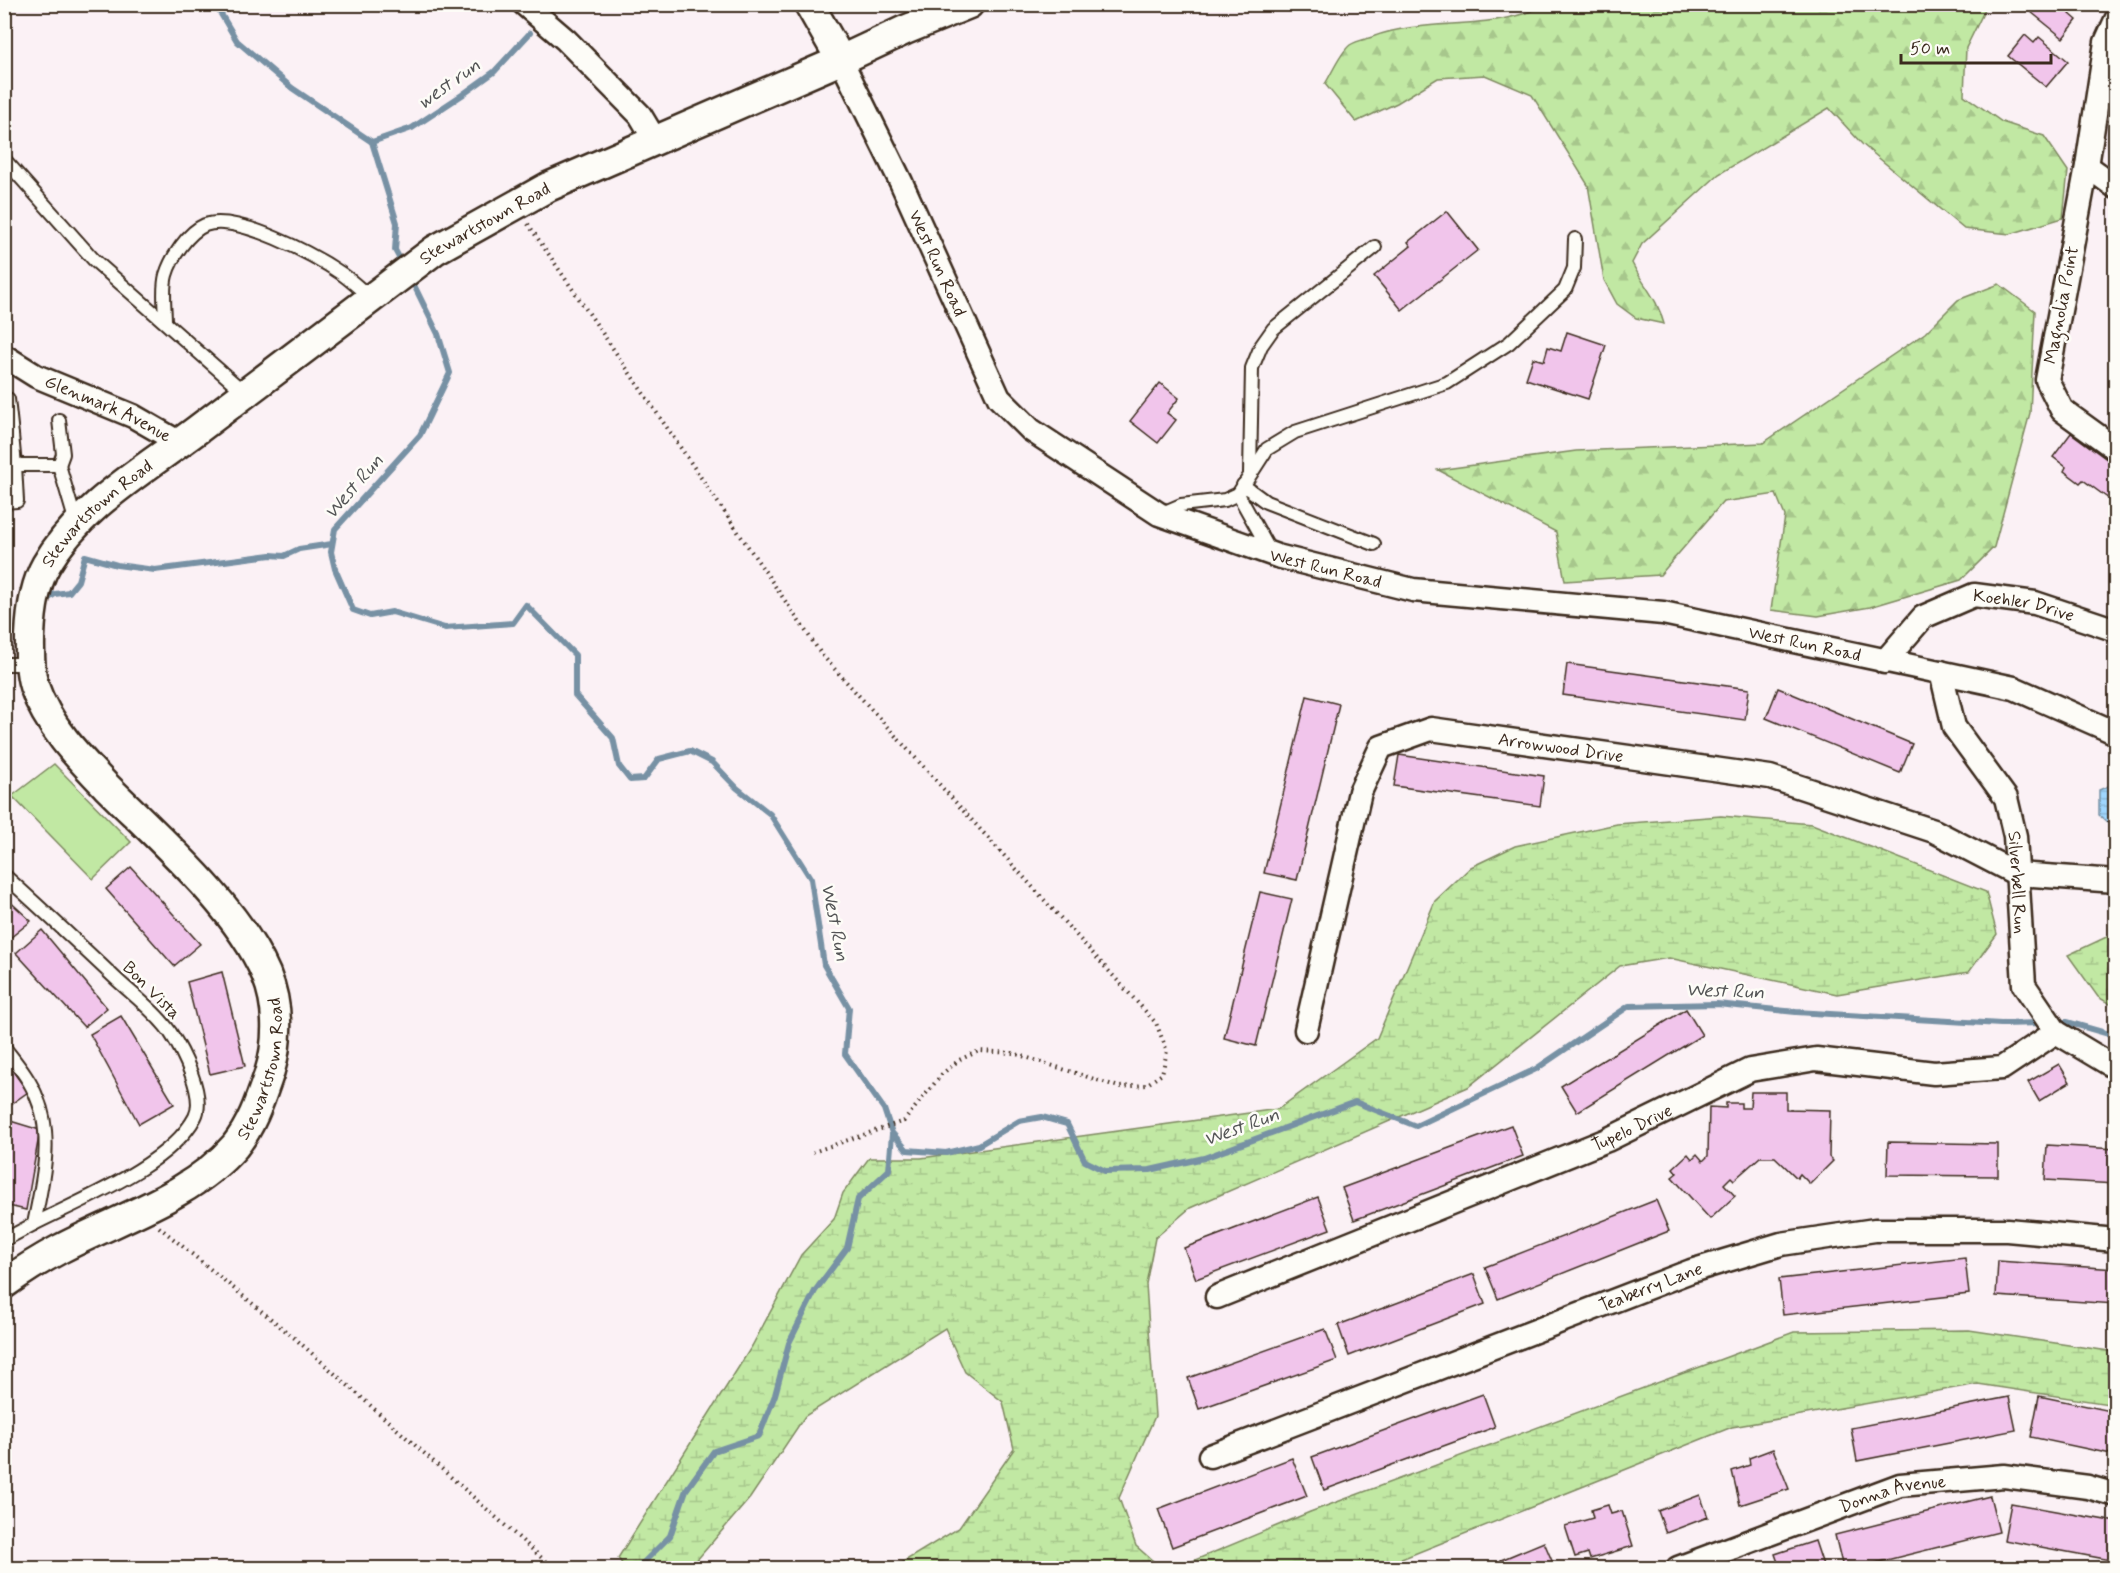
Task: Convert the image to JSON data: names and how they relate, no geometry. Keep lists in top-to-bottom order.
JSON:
{
  "streets": {
    "street": [
      "Stewartstown Road",
      "West Run Road",
      "Magnolia Point",
      "Glenmark Avenue",
      "Koehler Drive",
      "Arrowwood Drive",
      "Silverbell Run",
      "Tupelo Drive",
      "Teaberry Lane",
      "Donna Avenue"
    ],
    "lane": ["Bon Vista"]
  },
  "crossings": [
    ["Stewartstown Road", "West Run Road"],
    ["Stewartstown Road", "Glenmark Avenue"],
    ["West Run Road", "Koehler Drive"],
    ["West Run Road", "Silverbell Run"],
    ["Arrowwood Drive", "Silverbell Run"],
    ["Silverbell Run", "Tupelo Drive"]
  ],
  "water": ["west run", "West Run"],
  "scale_bar": "50 m"
}
